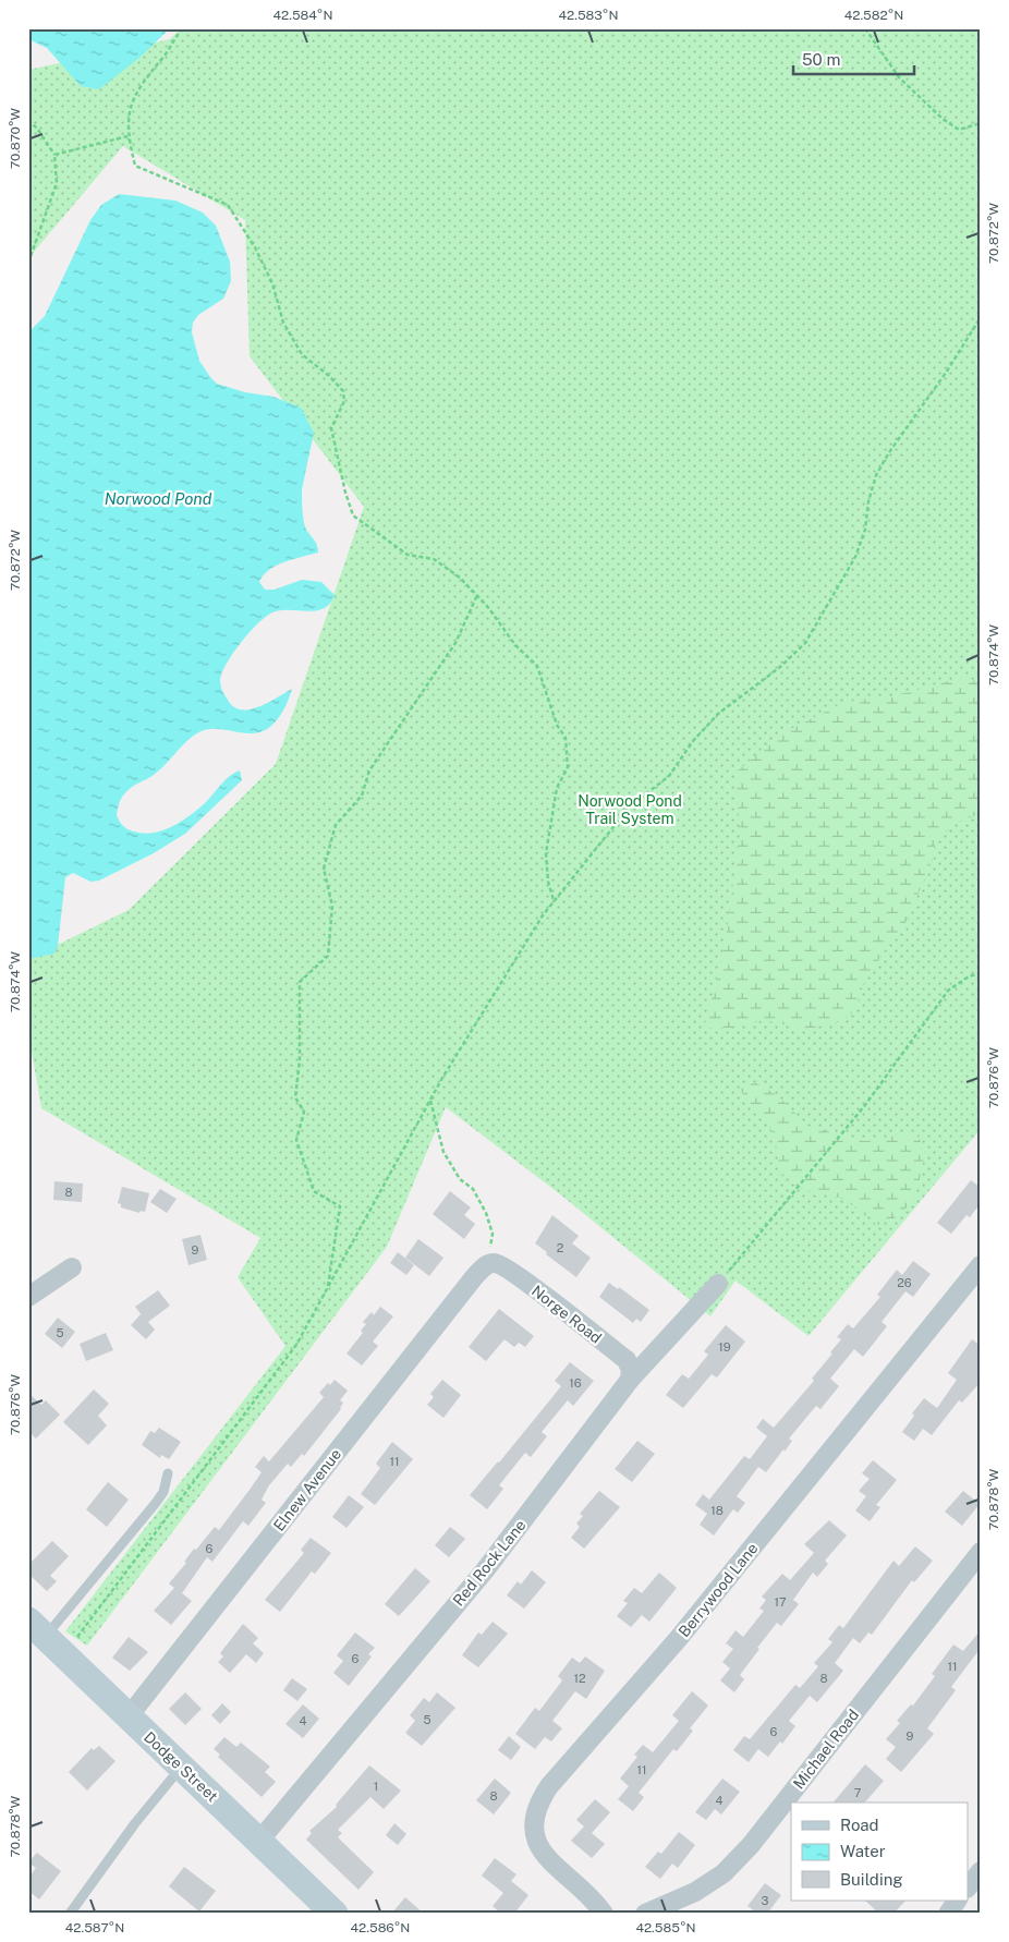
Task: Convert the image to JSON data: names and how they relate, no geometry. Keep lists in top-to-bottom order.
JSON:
{
  "streets": {
    "main road": ["Dodge Street"],
    "street": [
      "Norge Road",
      "Elnew Avenue",
      "Red Rock Lane",
      "Berrywood Lane",
      "Michael Road"
    ]
  },
  "crossings": [
    ["Norge Road", "Elnew Avenue"],
    ["Norge Road", "Red Rock Lane"],
    ["Elnew Avenue", "Dodge Street"],
    ["Red Rock Lane", "Dodge Street"]
  ],
  "water": ["Norwood Pond"],
  "parks": ["Norwood Pond Trail System"],
  "house_numbers": [
    "8",
    "2",
    "9",
    "26",
    "5",
    "19",
    "16",
    "11",
    "18",
    "6",
    "17",
    "6",
    "11",
    "12",
    "8",
    "5",
    "4",
    "6",
    "9",
    "11",
    "1",
    "7",
    "8",
    "4",
    "3"
  ],
  "legend": ["Road", "Water", "Building"],
  "scale_bar": "50 m",
  "coordinates": [
    "42.584°N",
    "42.583°N",
    "42.582°N",
    "70.870°W",
    "70.872°W",
    "70.874°W",
    "70.876°W",
    "70.878°W",
    "42.587°N",
    "42.586°N",
    "42.585°N"
  ]
}
